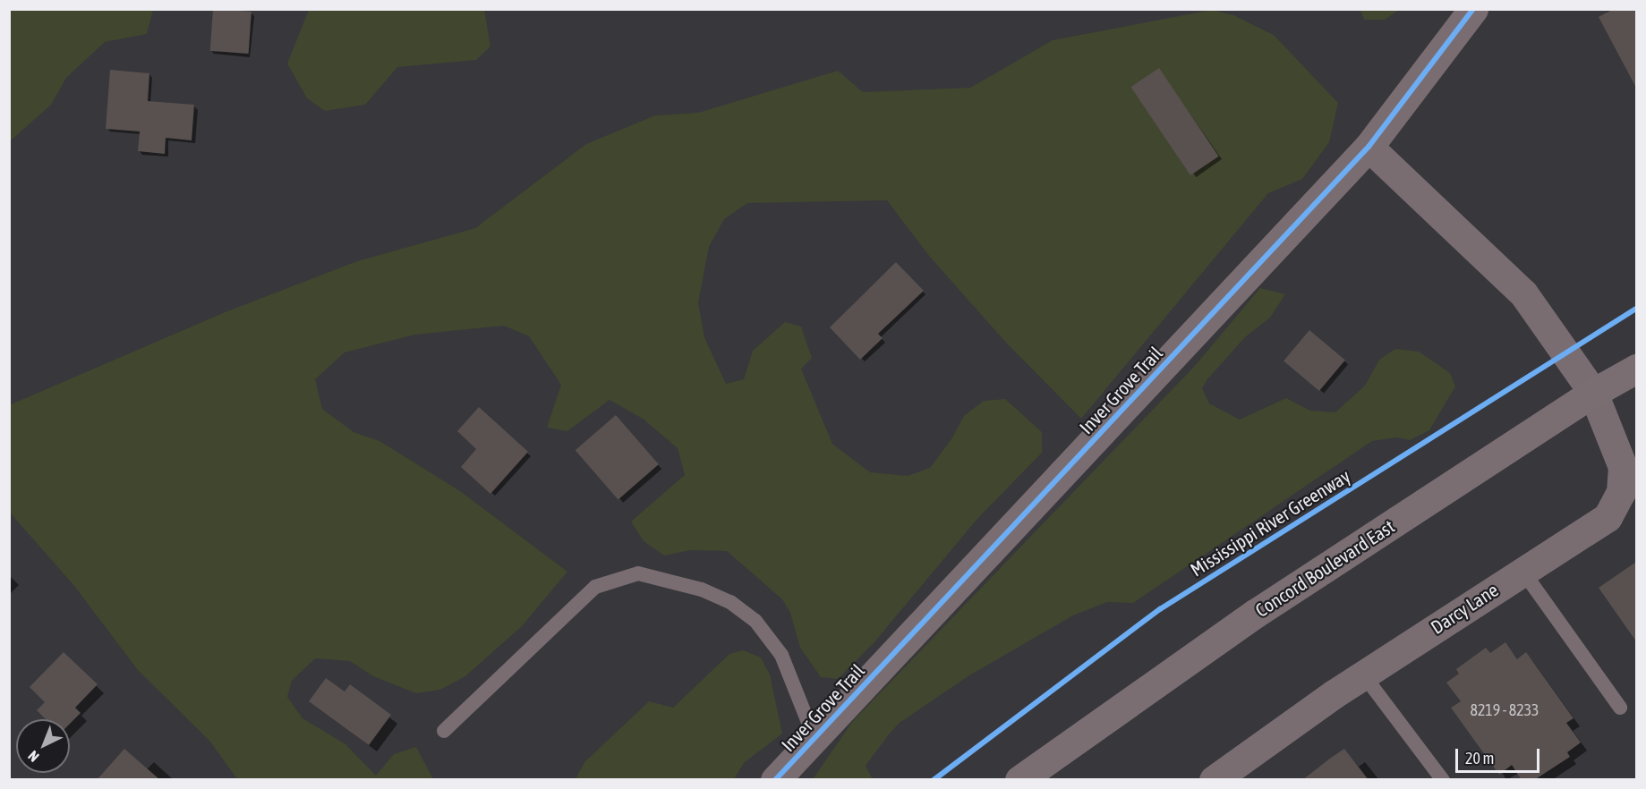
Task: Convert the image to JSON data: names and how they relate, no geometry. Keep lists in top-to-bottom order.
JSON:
{
  "streets": {
    "main road": ["Concord Boulevard East"],
    "street": ["Inver Grove Trail", "Darcy Lane"],
    "cycle path": ["Mississippi River Greenway"]
  },
  "crossings": [
    ["Inver Grove Trail", "Darcy Lane"],
    ["Concord Boulevard East", "Darcy Lane"]
  ],
  "house_numbers": ["8219 - 8233"],
  "scale_bar": "20 m",
  "north": "bottom left"
}
